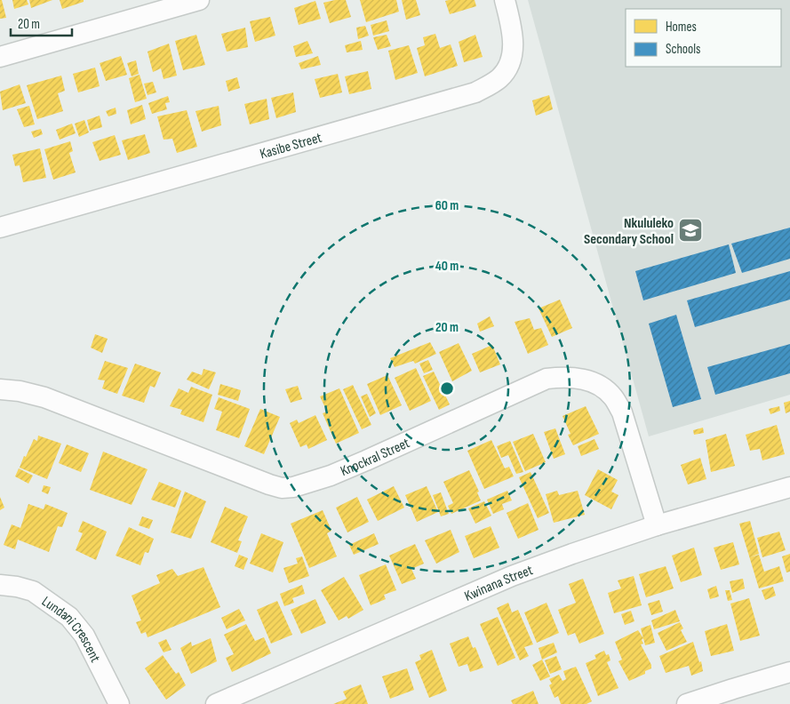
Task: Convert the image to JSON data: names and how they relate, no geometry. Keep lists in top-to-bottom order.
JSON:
{
  "streets": {
    "street": [
      "Kasibe Street",
      "Knockral Street",
      "Kwinana Street",
      "Lundani Crescent"
    ]
  },
  "crossings": [
    ["Knockral Street", "Kwinana Street"]
  ],
  "places": {
    "school or university": ["Nkululeko Secondary School"]
  },
  "legend": ["Homes", "Schools"],
  "scale_bar": "20 m",
  "rings": ["60 m", "40 m", "20 m"]
}
